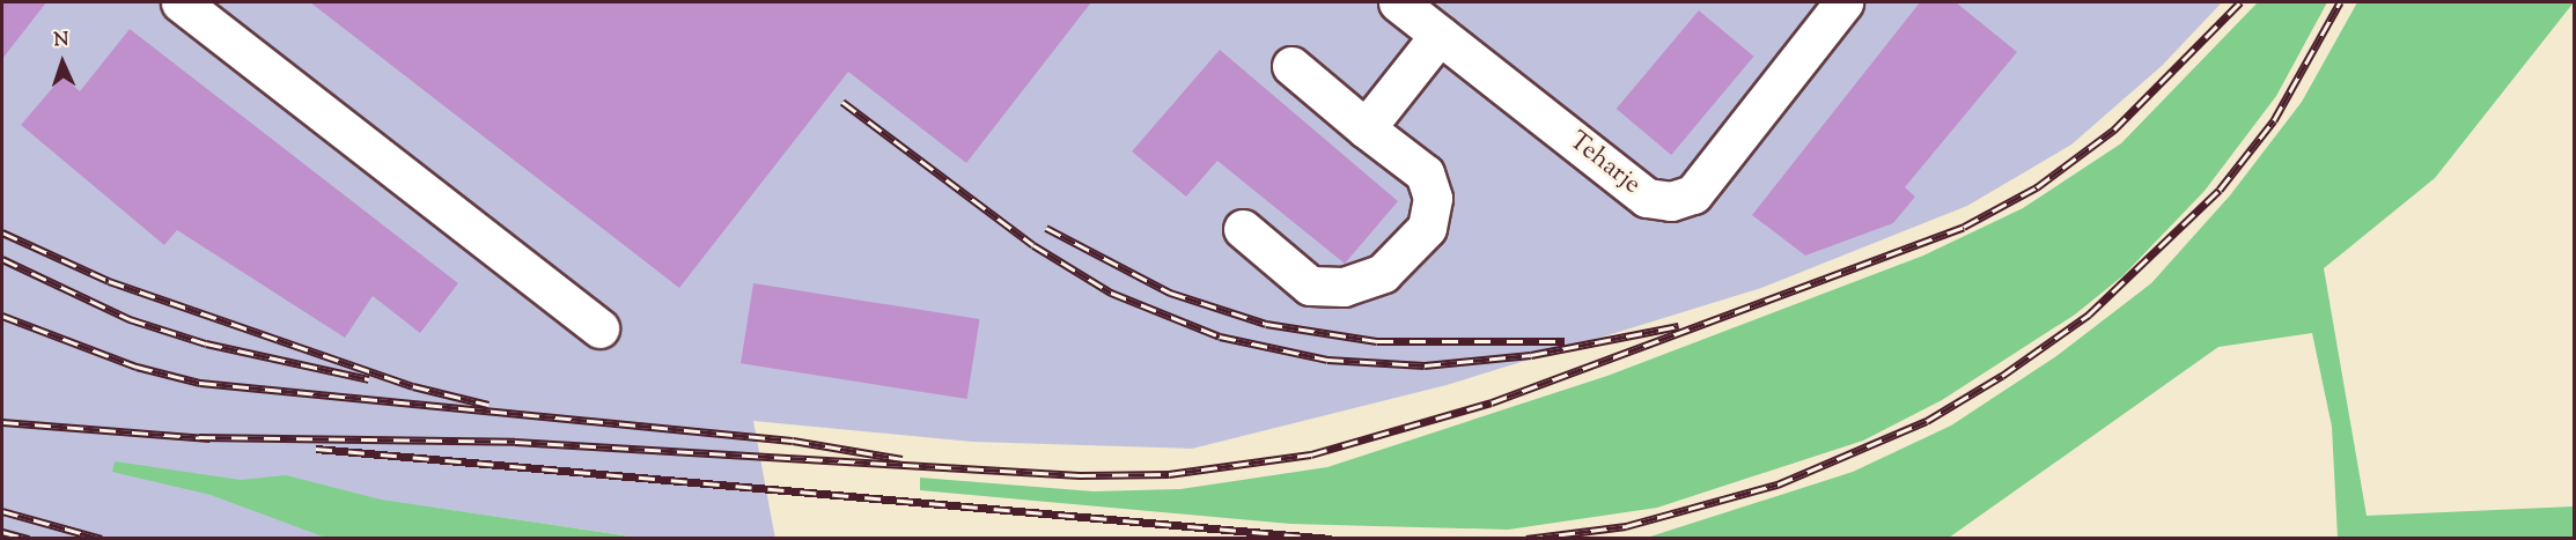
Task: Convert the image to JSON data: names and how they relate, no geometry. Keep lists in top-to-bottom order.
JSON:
{
  "streets": {
    "lane": ["Teharje"]
  },
  "north": "top"
}
